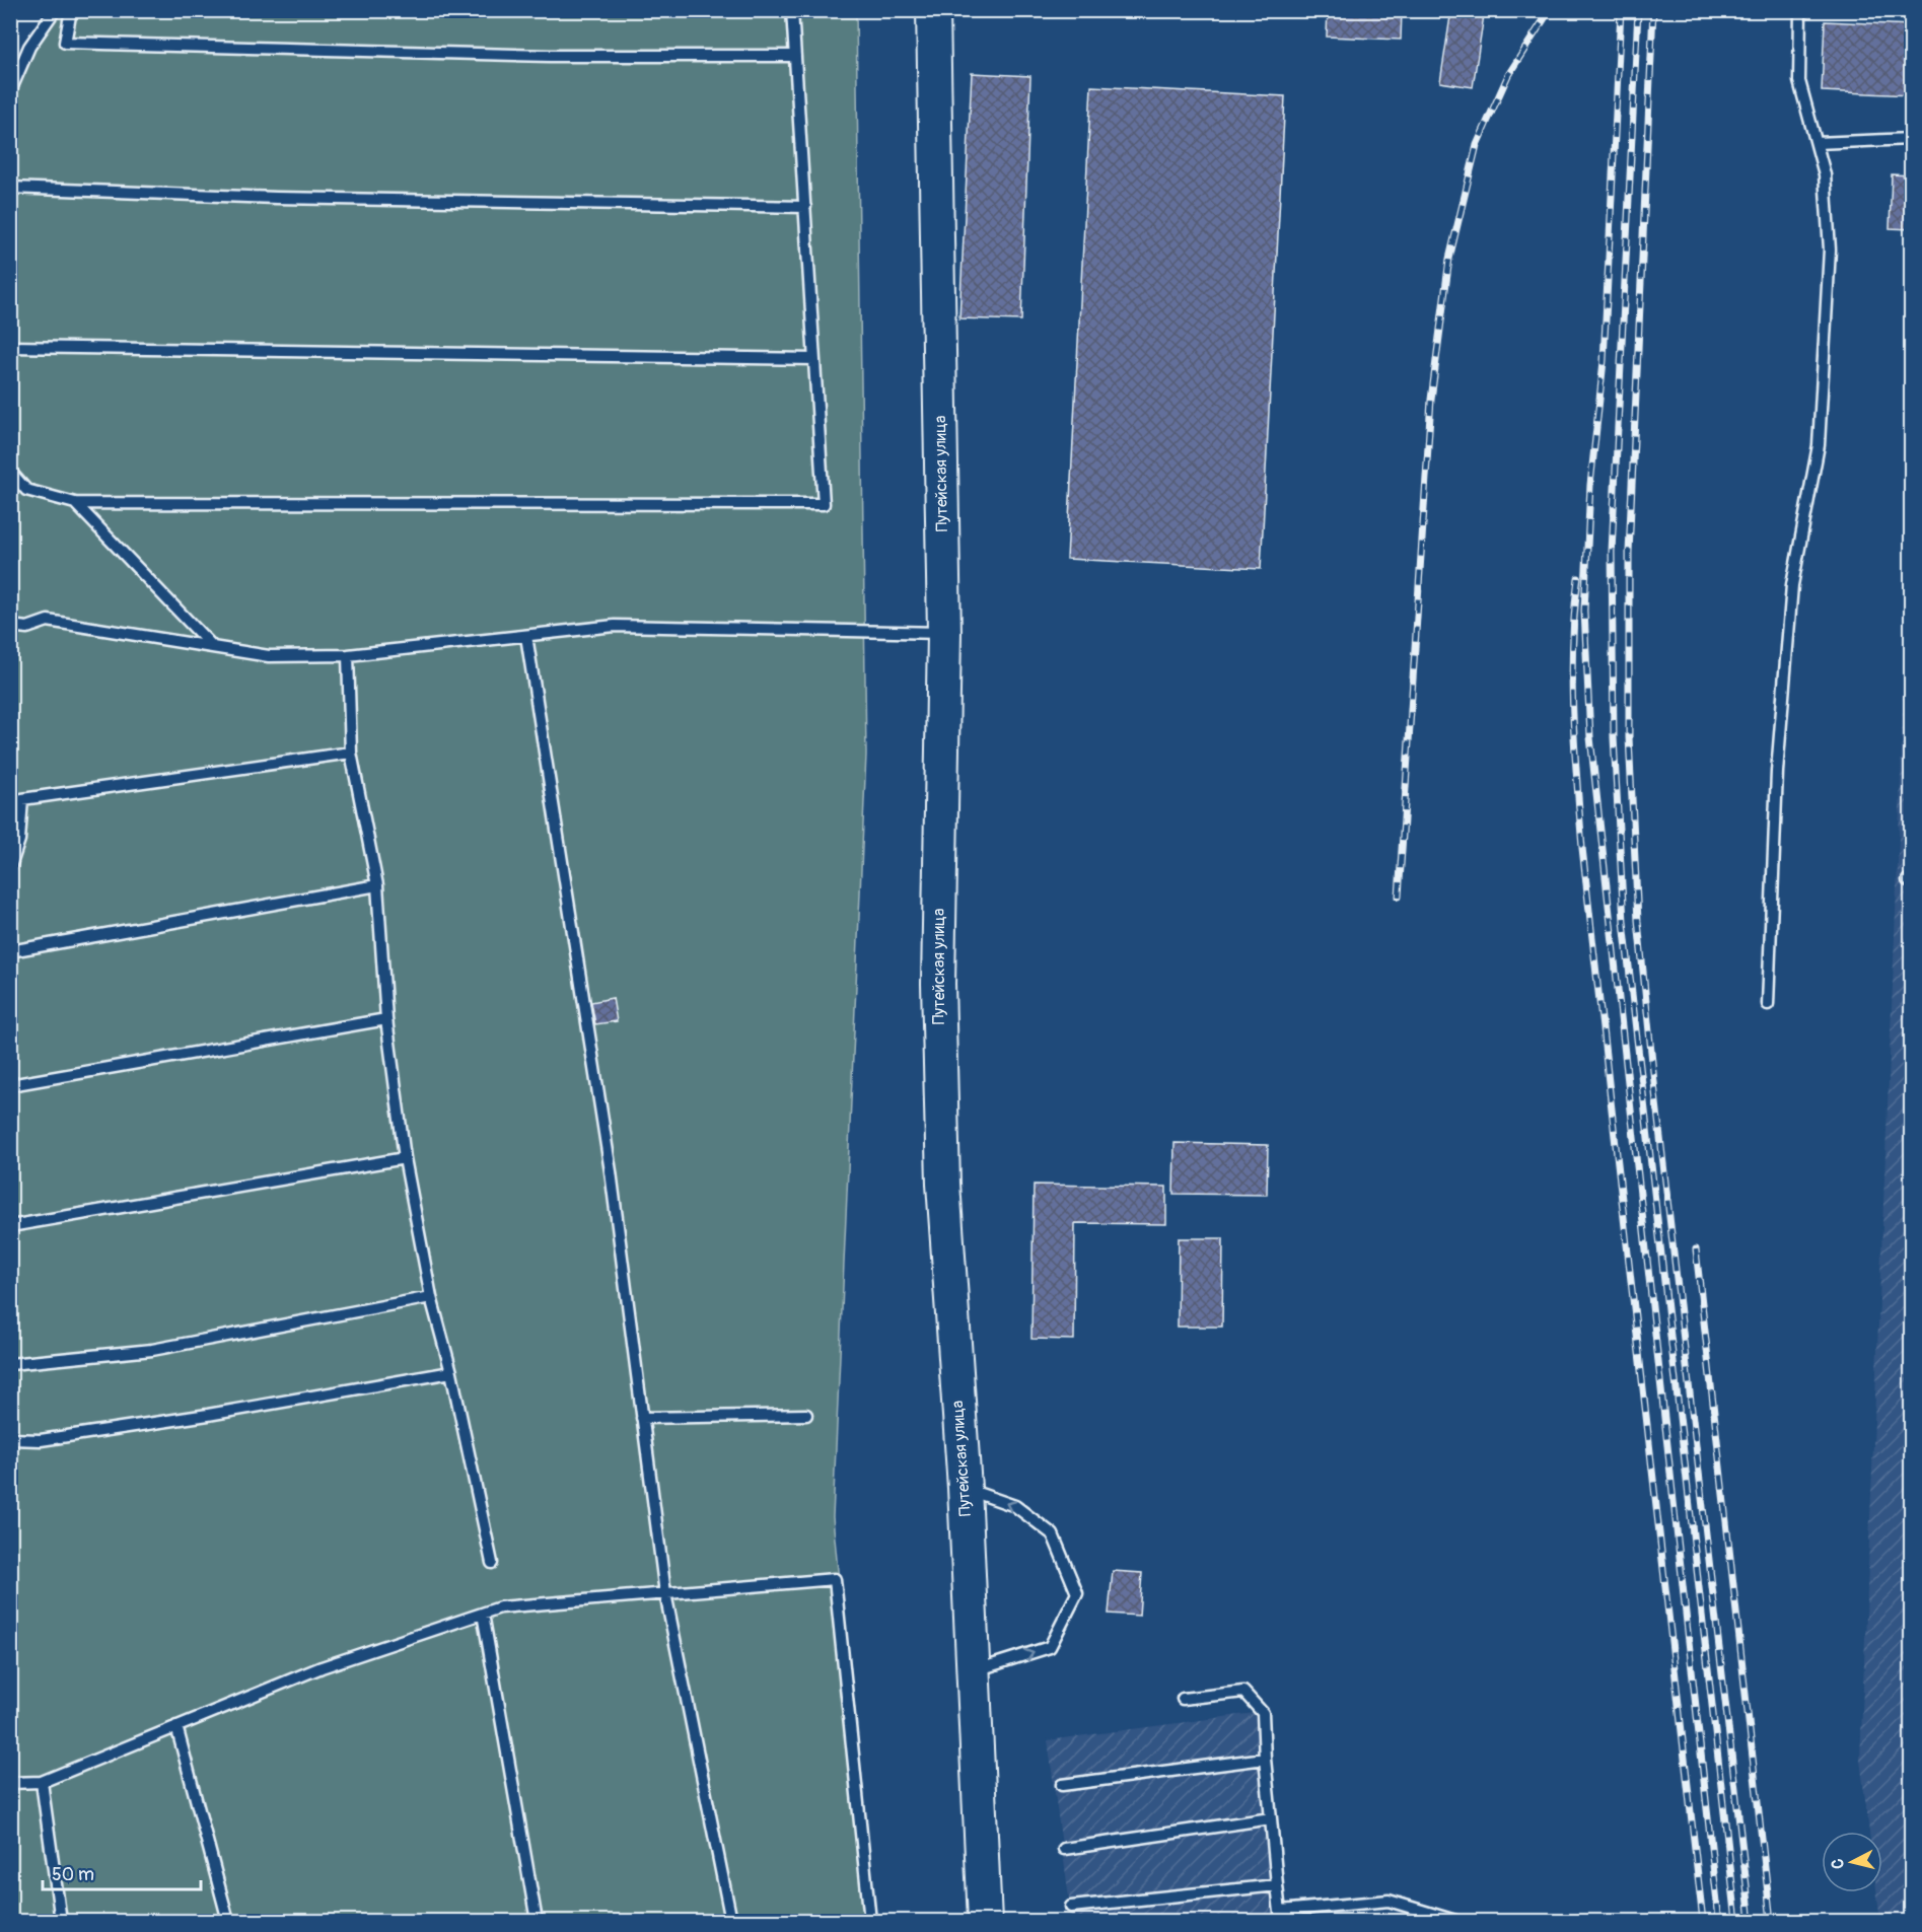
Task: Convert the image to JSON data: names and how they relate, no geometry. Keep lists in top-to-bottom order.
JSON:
{
  "streets": {
    "main road": ["Путейская улица"]
  },
  "scale_bar": "50 m",
  "north": "left"
}
